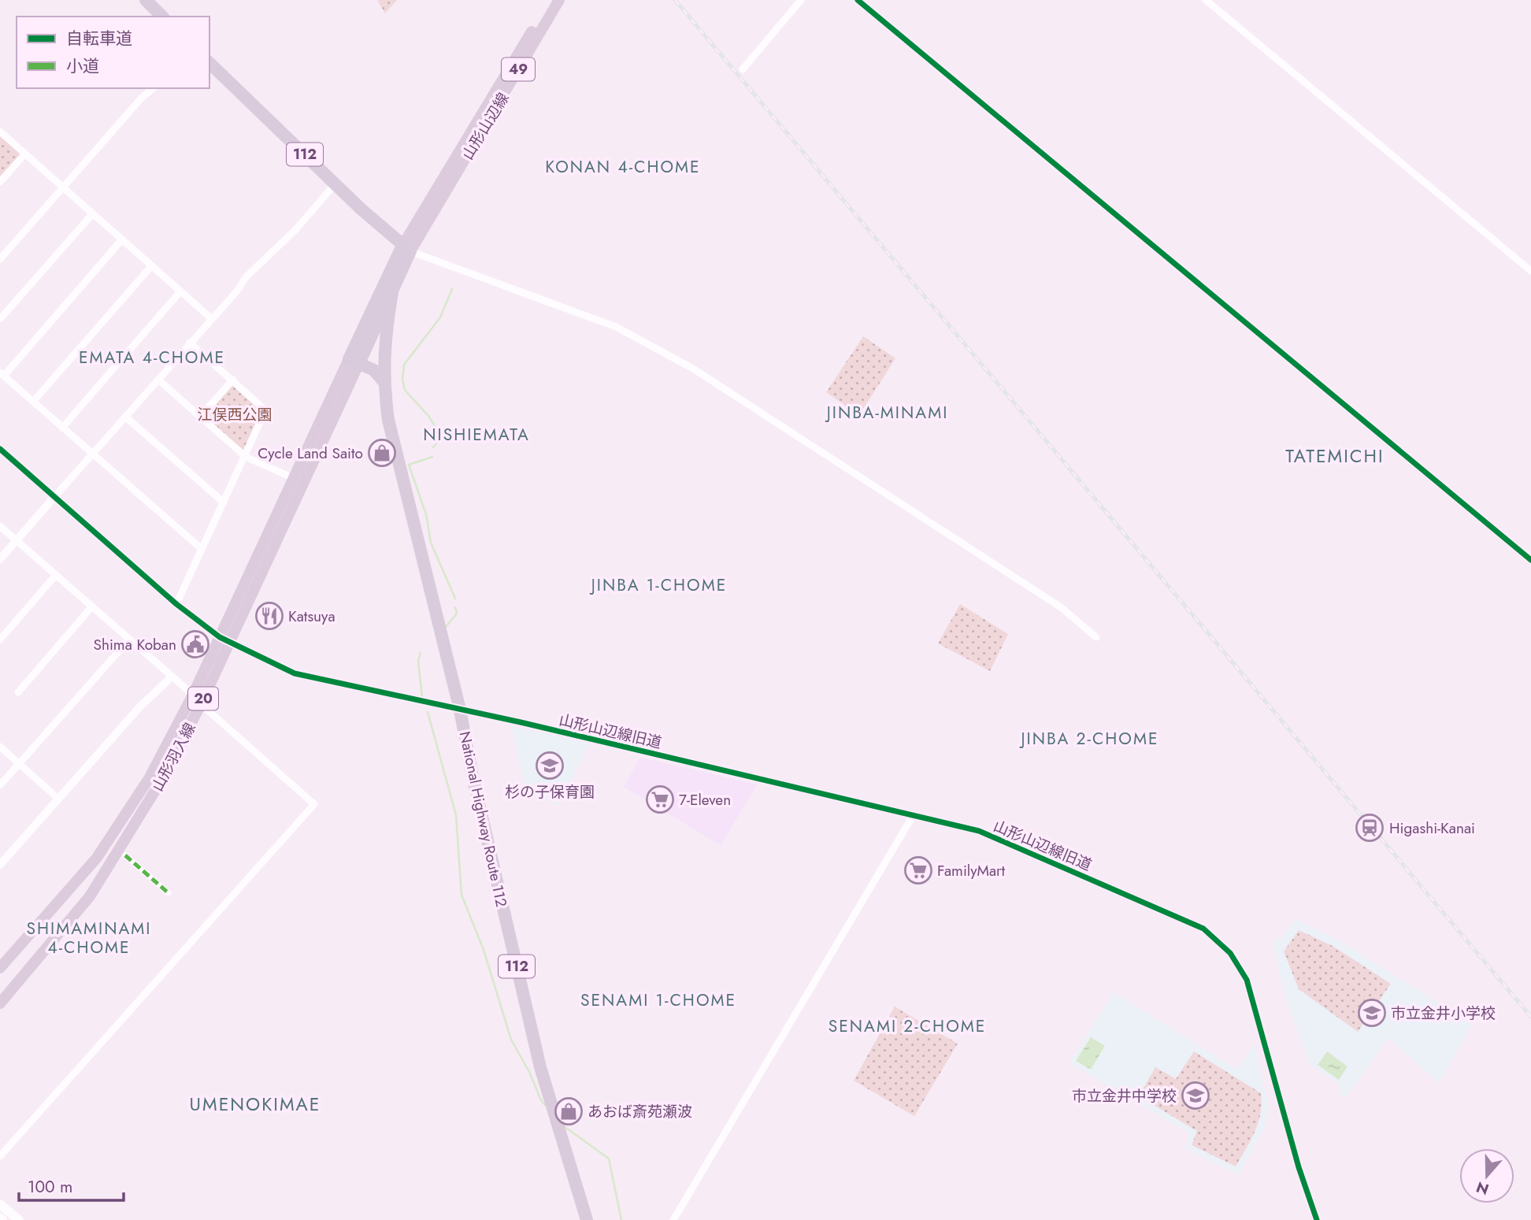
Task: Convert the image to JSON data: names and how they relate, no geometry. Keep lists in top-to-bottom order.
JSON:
{
  "streets": {
    "highway": ["112", "National Highway Route 112"],
    "main road": [
      "49",
      "山形山辺線",
      "20",
      "山形羽入線"
    ],
    "street": ["山形山辺線旧道"]
  },
  "crossings": [
    ["山形山辺線", "112"],
    ["山形山辺線旧道", "山形羽入線"],
    ["山形山辺線旧道", "National Highway Route 112"]
  ],
  "districts": [
    "KONAN 4-CHOME",
    "EMATA 4-CHOME",
    "JINBA-MINAMI",
    "NISHIEMATA",
    "TATEMICHI",
    "JINBA 1-CHOME",
    "JINBA 2-CHOME",
    "SHIMAMINAMI 4-CHOME",
    "SENAMI 1-CHOME",
    "SENAMI 2-CHOME",
    "UMENOKIMAE"
  ],
  "parks": ["江俣西公園"],
  "places": {
    "shop": ["Cycle Land Saito", "あおば斎苑瀬波"],
    "restaurant": ["Katsuya"],
    "public building": ["Shima Koban"],
    "school or university": ["杉の子保育園", "市立金井小学校", "市立金井中学校"],
    "supermarket": ["7-Eleven", "FamilyMart"],
    "station": ["Higashi-Kanai"]
  },
  "legend": ["自転車道", "小道"],
  "scale_bar": "100 m",
  "north": "bottom"
}
